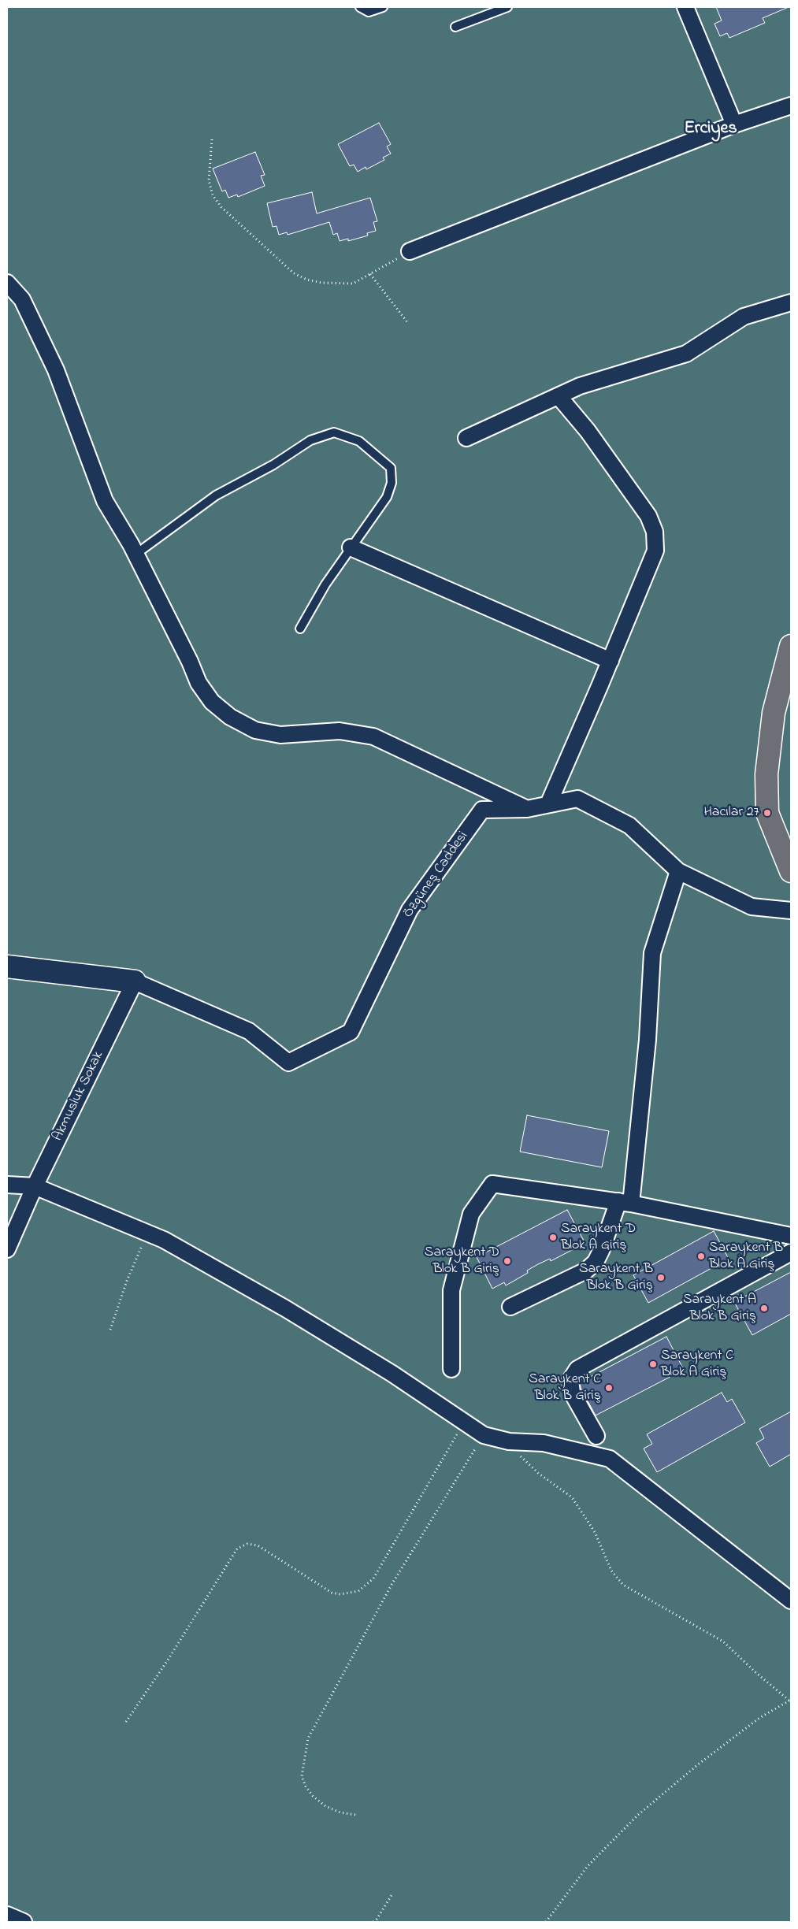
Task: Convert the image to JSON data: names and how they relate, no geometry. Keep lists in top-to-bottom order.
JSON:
{
  "streets": {
    "street": ["Özgüneş Caddesi", "Akmusluk Sokak"]
  },
  "crossings": [
    ["Özgüneş Caddesi", "Akmusluk Sokak"]
  ],
  "districts": ["Erciyes"],
  "places": [
    "Hacılar 27",
    "Saraykent D Blok A Giriş",
    "Saraykent B Blok A Giriş",
    "Saraykent D Blok B Giriş",
    "Saraykent B Blok B Giriş",
    "Saraykent A Blok B Giriş",
    "Saraykent C Blok A Giriş",
    "Saraykent C Blok B Giriş"
  ]
}
